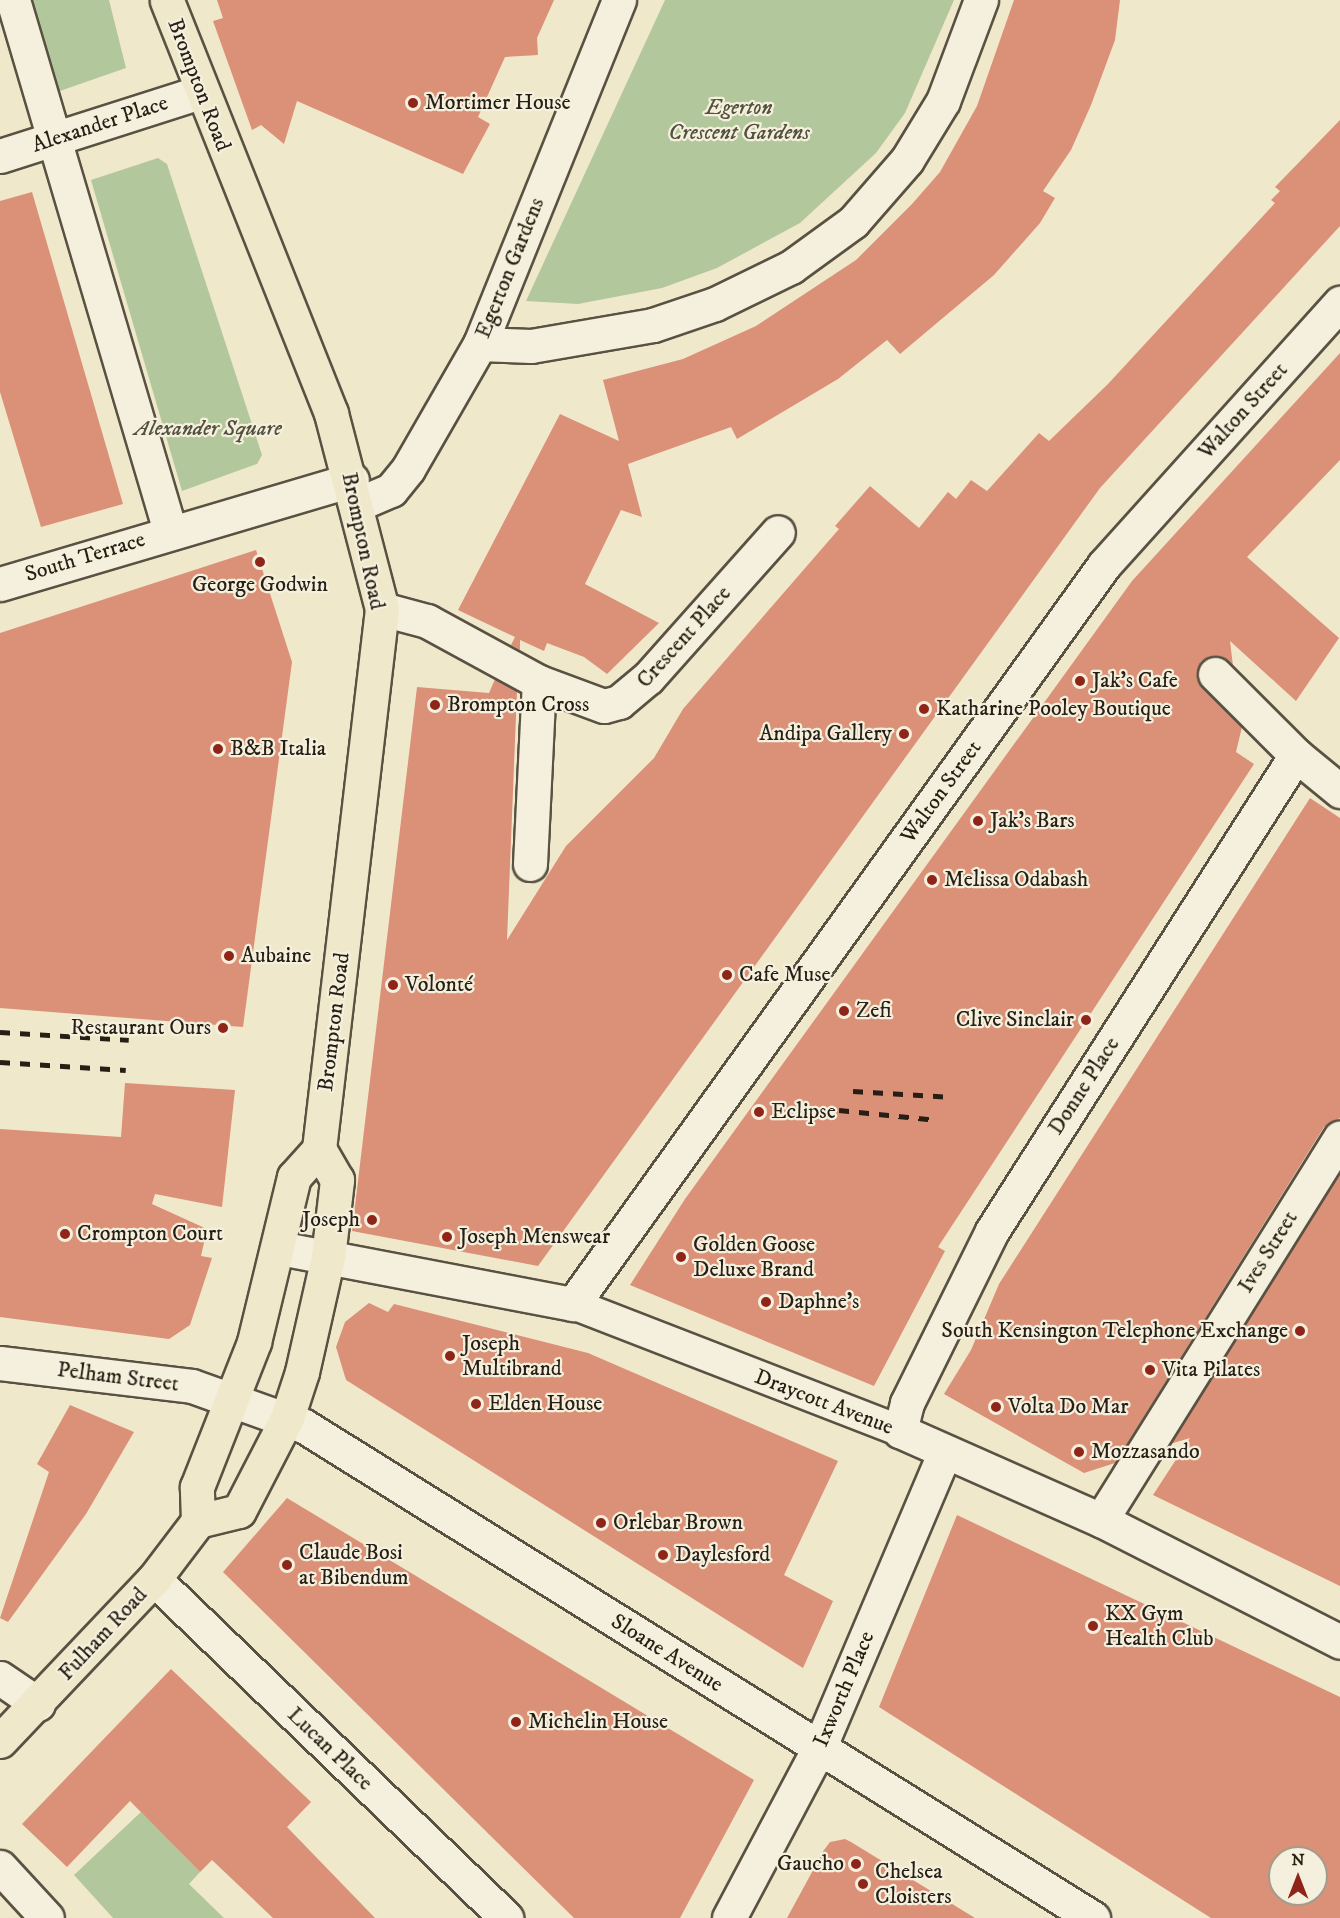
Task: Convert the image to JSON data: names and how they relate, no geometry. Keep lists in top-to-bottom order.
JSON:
{
  "streets": {
    "main road": ["Brompton Road", "Fulham Road"],
    "street": [
      "Alexander Place",
      "Egerton Gardens",
      "Walton Street",
      "South Terrace",
      "Crescent Place",
      "Donne Place",
      "Ives Street",
      "Pelham Street",
      "Draycott Avenue",
      "Sloane Avenue",
      "Ixworth Place",
      "Lucan Place"
    ]
  },
  "crossings": [
    ["Brompton Road", "Alexander Place"],
    ["Brompton Road", "Egerton Gardens"],
    ["Brompton Road", "Crescent Place"],
    ["Walton Street", "Draycott Avenue"],
    ["Donne Place", "Draycott Avenue"],
    ["Ives Street", "Draycott Avenue"],
    ["Pelham Street", "Sloane Avenue"],
    ["Draycott Avenue", "Ixworth Place"],
    ["Fulham Road", "Lucan Place"],
    ["Sloane Avenue", "Ixworth Place"]
  ],
  "parks": ["Egerton Crescent Gardens", "Alexander Square"],
  "places": [
    "Mortimer House",
    "George Godwin",
    "Jak's Cafe",
    "Brompton Cross",
    "Katharine Pooley Boutique",
    "Andipa Gallery",
    "B&B Italia",
    "Jak's Bars",
    "Melissa Odabash",
    "Aubaine",
    "Cafe Muse",
    "Volonté",
    "Zefi",
    "Clive Sinclair",
    "Restaurant Ours",
    "Eclipse",
    "Joseph",
    "Crompton Court",
    "Joseph Menswear",
    "Golden Goose Deluxe Brand",
    "Daphne's",
    "South Kensington Telephone Exchange",
    "Joseph Multibrand",
    "Vita Pilates",
    "Elden House",
    "Volta Do Mar",
    "Mozzasando",
    "Orlebar Brown",
    "Daylesford",
    "Claude Bosi at Bibendum",
    "KX Gym Health Club",
    "Michelin House",
    "Gaucho",
    "Chelsea Cloisters"
  ],
  "north": "top"
}
